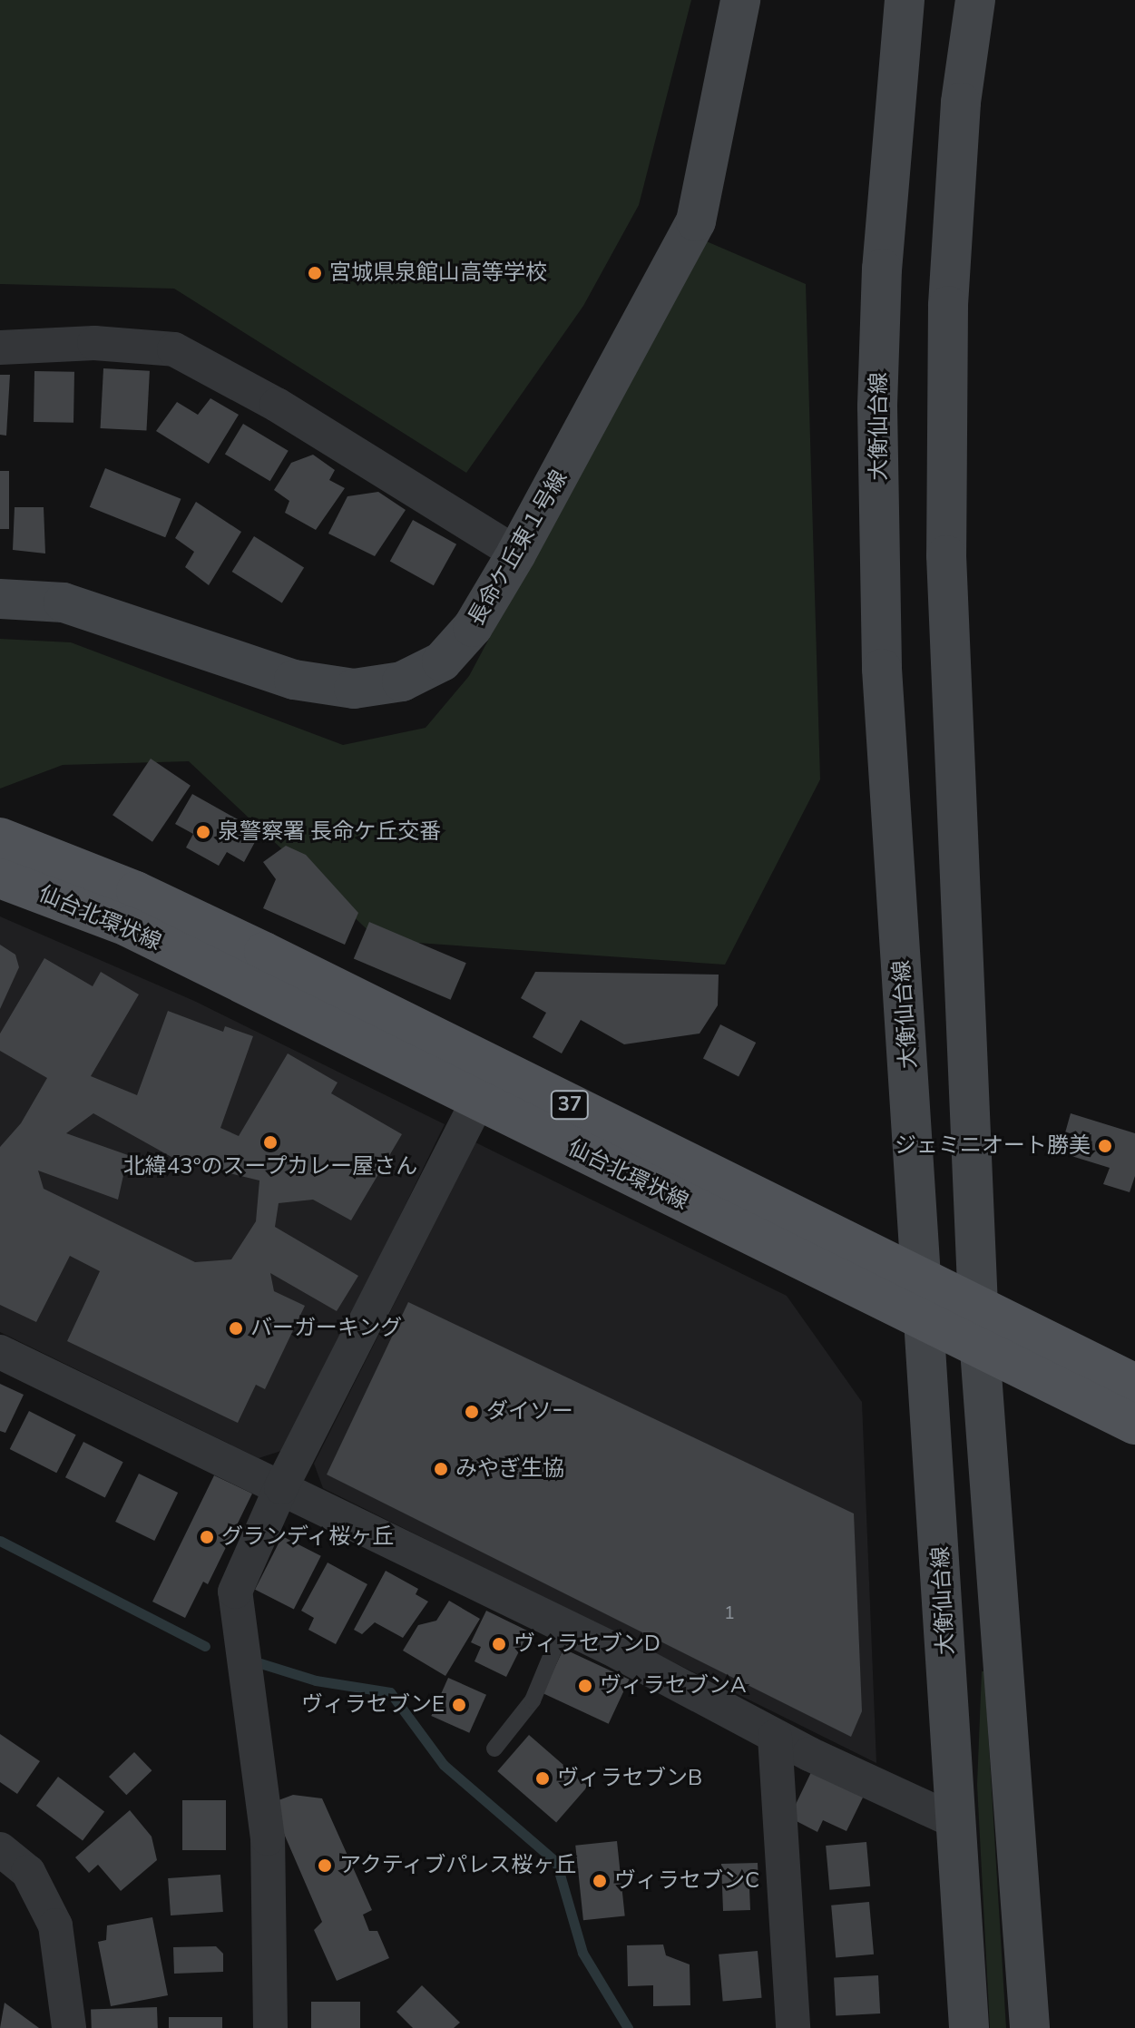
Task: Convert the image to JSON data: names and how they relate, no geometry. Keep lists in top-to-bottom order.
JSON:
{
  "streets": {
    "main road": [
      "大衡仙台線",
      "長命ケ丘東１号線",
      "仙台北環状線",
      "37"
    ]
  },
  "crossings": [
    ["大衡仙台線", "仙台北環状線"]
  ],
  "places": [
    "宮城県泉館山高等学校",
    "泉警察署 長命ケ丘交番",
    "北緯43°のスープカレー屋さん",
    "ジェミニオート勝美",
    "バーガーキング",
    "ダイソー",
    "みやぎ生協",
    "グランディ桜ヶ丘",
    "ヴィラセブンD",
    "ヴィラセブンA",
    "ヴィラセブンE",
    "ヴィラセブンB",
    "アクティブパレス桜ヶ丘",
    "ヴィラセブンC"
  ],
  "house_numbers": ["1"]
}
